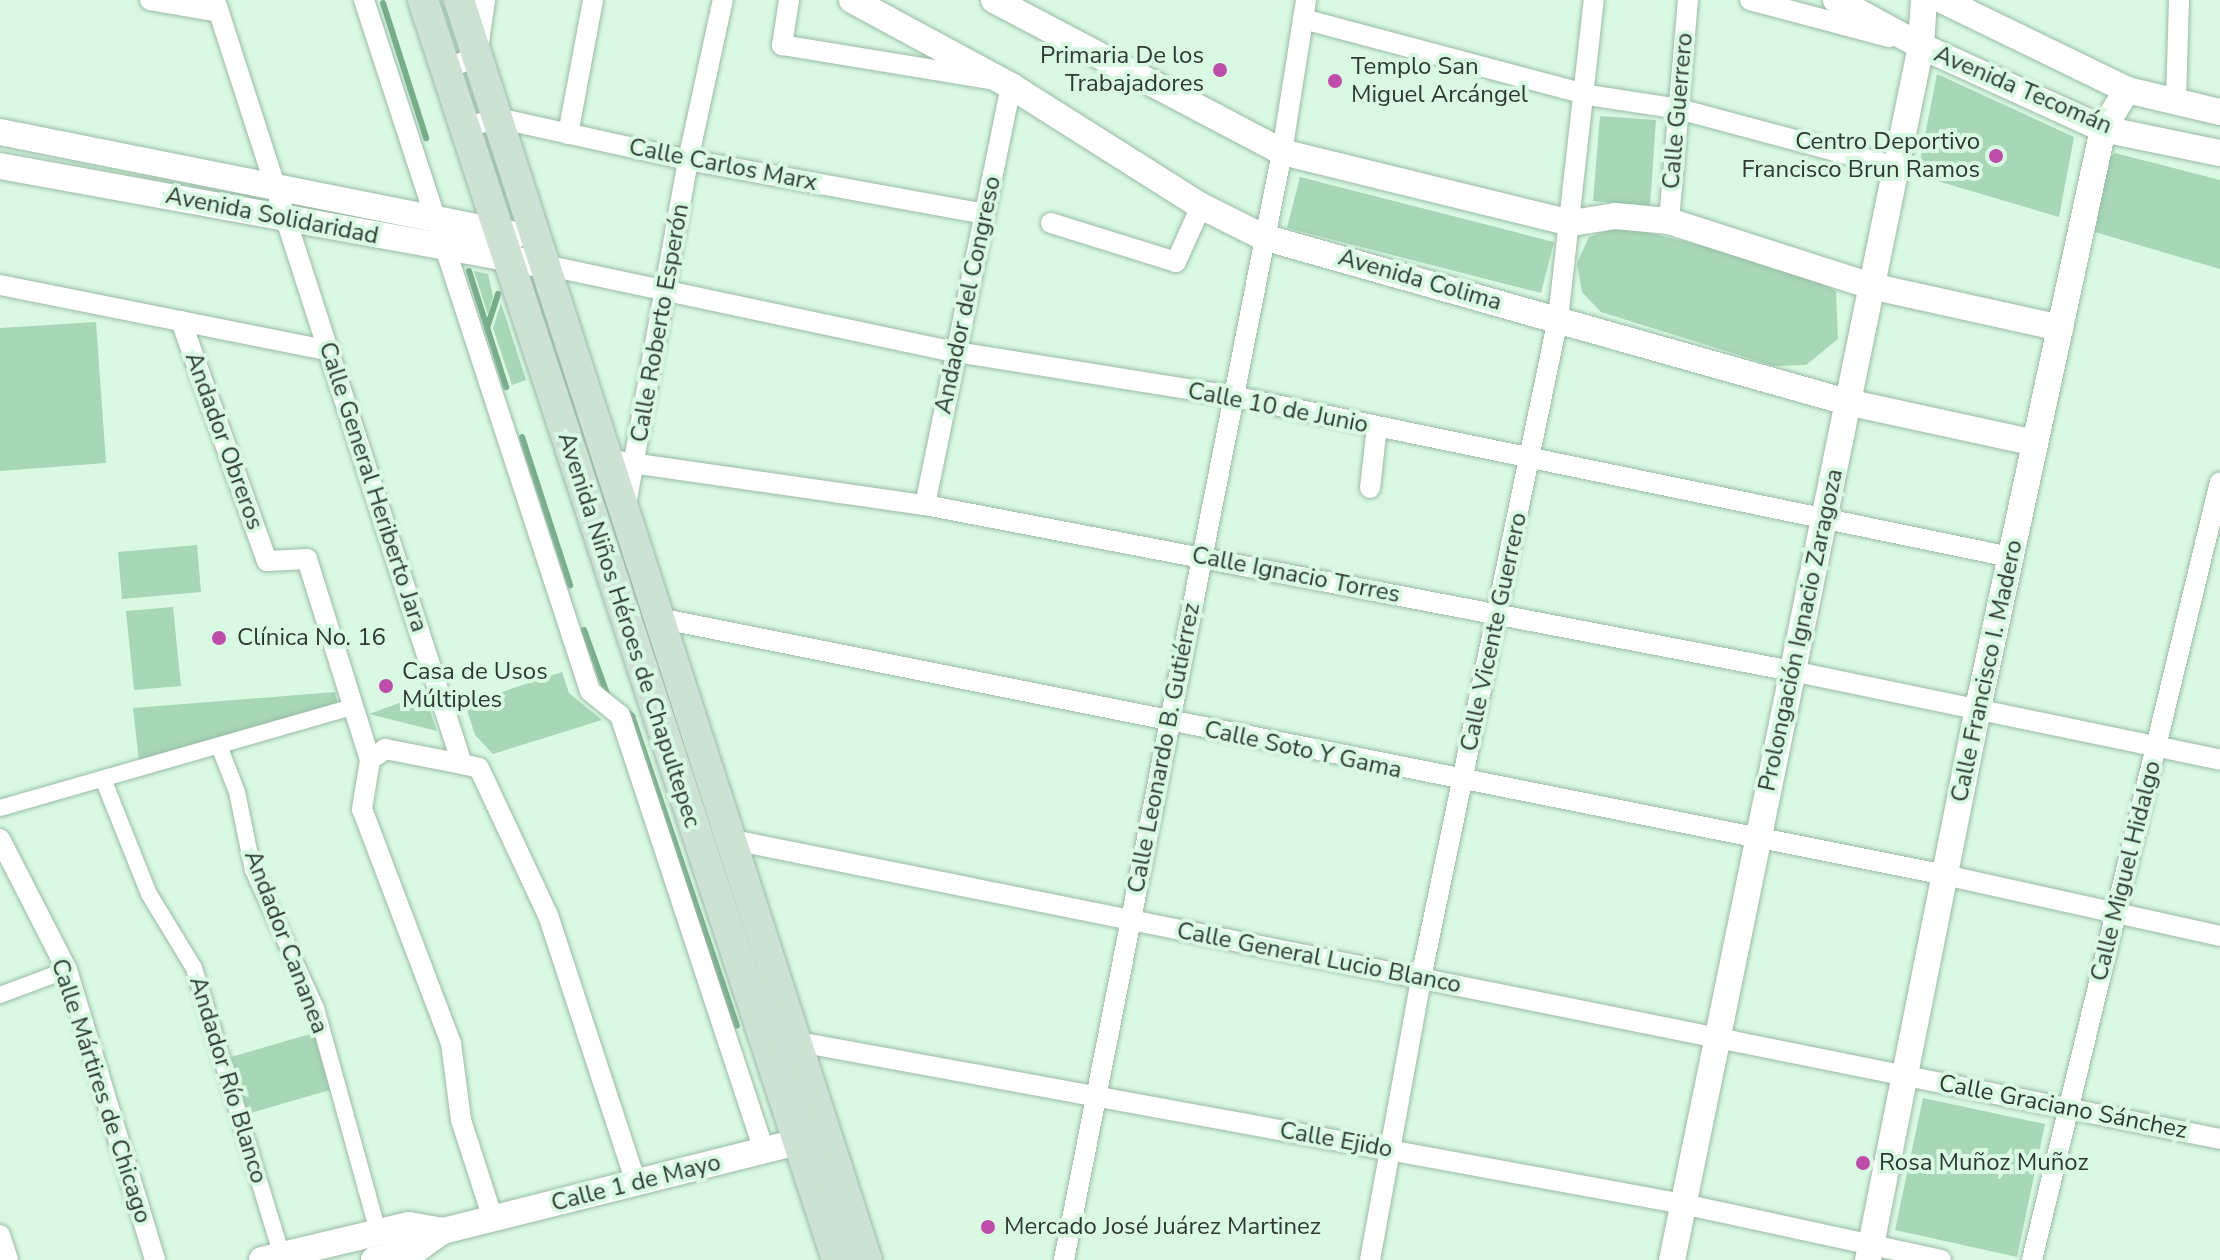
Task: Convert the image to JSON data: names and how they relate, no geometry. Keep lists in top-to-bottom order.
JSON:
{
  "streets": {
    "main road": ["Avenida Niños Héroes de Chapultepec"],
    "street": [
      "Avenida Tecomán",
      "Calle Guerrero",
      "Calle Carlos Marx",
      "Avenida Solidaridad",
      "Avenida Colima",
      "Andador del Congreso",
      "Calle Roberto Esperón",
      "Calle 10 de Junio",
      "Andador Obreros",
      "Calle General Heriberto Jara",
      "Calle Ignacio Torres",
      "Prolongación Ignacio Zaragoza",
      "Calle Vicente Guerrero",
      "Calle Francisco I. Madero",
      "Calle Leonardo B. Gutiérrez",
      "Calle Soto Y Gama",
      "Calle Miguel Hidalgo",
      "Andador Cananea",
      "Calle General Lucio Blanco",
      "Andador Río Blanco",
      "Calle Mártires de Chicago",
      "Calle Graciano Sánchez",
      "Calle Ejido",
      "Calle 1 de Mayo"
    ]
  },
  "crossings": [
    ["Avenida Tecomán", "Prolongación Ignacio Zaragoza"],
    ["Avenida Tecomán", "Calle Francisco I. Madero"],
    ["Calle Carlos Marx", "Andador del Congreso"],
    ["Calle Carlos Marx", "Calle Roberto Esperón"],
    ["Calle Carlos Marx", "Avenida Niños Héroes de Chapultepec"],
    ["Avenida Solidaridad", "Calle 10 de Junio"],
    ["Avenida Solidaridad", "Calle General Heriberto Jara"],
    ["Avenida Solidaridad", "Avenida Niños Héroes de Chapultepec"],
    ["Avenida Colima", "Andador del Congreso"],
    ["Avenida Colima", "Prolongación Ignacio Zaragoza"],
    ["Avenida Colima", "Calle Vicente Guerrero"],
    ["Avenida Colima", "Calle Francisco I. Madero"],
    ["Avenida Colima", "Calle Leonardo B. Gutiérrez"],
    ["Andador del Congreso", "Calle 10 de Junio"],
    ["Andador del Congreso", "Calle Ignacio Torres"],
    ["Calle Roberto Esperón", "Calle 10 de Junio"],
    ["Calle Roberto Esperón", "Calle Ignacio Torres"],
    ["Calle Roberto Esperón", "Avenida Niños Héroes de Chapultepec"],
    ["Calle 10 de Junio", "Avenida Niños Héroes de Chapultepec"],
    ["Calle 10 de Junio", "Prolongación Ignacio Zaragoza"],
    ["Calle 10 de Junio", "Calle Vicente Guerrero"],
    ["Calle 10 de Junio", "Calle Francisco I. Madero"],
    ["Calle 10 de Junio", "Calle Leonardo B. Gutiérrez"],
    ["Calle General Heriberto Jara", "Calle 1 de Mayo"],
    ["Calle Ignacio Torres", "Avenida Niños Héroes de Chapultepec"],
    ["Calle Ignacio Torres", "Prolongación Ignacio Zaragoza"],
    ["Calle Ignacio Torres", "Calle Vicente Guerrero"],
    ["Calle Ignacio Torres", "Calle Francisco I. Madero"],
    ["Calle Ignacio Torres", "Calle Leonardo B. Gutiérrez"],
    ["Calle Ignacio Torres", "Calle Miguel Hidalgo"],
    ["Avenida Niños Héroes de Chapultepec", "Calle Soto Y Gama"],
    ["Avenida Niños Héroes de Chapultepec", "Calle General Lucio Blanco"],
    ["Avenida Niños Héroes de Chapultepec", "Calle Ejido"],
    ["Avenida Niños Héroes de Chapultepec", "Calle 1 de Mayo"],
    ["Prolongación Ignacio Zaragoza", "Calle Soto Y Gama"],
    ["Prolongación Ignacio Zaragoza", "Calle General Lucio Blanco"],
    ["Prolongación Ignacio Zaragoza", "Calle Ejido"],
    ["Calle Vicente Guerrero", "Calle Soto Y Gama"],
    ["Calle Vicente Guerrero", "Calle General Lucio Blanco"],
    ["Calle Vicente Guerrero", "Calle Ejido"],
    ["Calle Francisco I. Madero", "Calle Soto Y Gama"],
    ["Calle Francisco I. Madero", "Calle General Lucio Blanco"],
    ["Calle Francisco I. Madero", "Calle Graciano Sánchez"],
    ["Calle Francisco I. Madero", "Calle Ejido"],
    ["Calle Leonardo B. Gutiérrez", "Calle Soto Y Gama"],
    ["Calle Leonardo B. Gutiérrez", "Calle General Lucio Blanco"],
    ["Calle Leonardo B. Gutiérrez", "Calle Ejido"],
    ["Calle Soto Y Gama", "Calle Miguel Hidalgo"],
    ["Calle Miguel Hidalgo", "Calle Graciano Sánchez"],
    ["Andador Cananea", "Calle 1 de Mayo"],
    ["Calle General Lucio Blanco", "Calle Graciano Sánchez"],
    ["Andador Río Blanco", "Calle 1 de Mayo"]
  ],
  "places": [
    "Primaria De los Trabajadores",
    "Templo San Miguel Arcángel",
    "Centro Deportivo Francisco Brun Ramos",
    "Clínica No. 16",
    "Casa de Usos Múltiples",
    "Rosa Muñoz Muñoz",
    "Mercado José Juárez Martinez"
  ]
}
